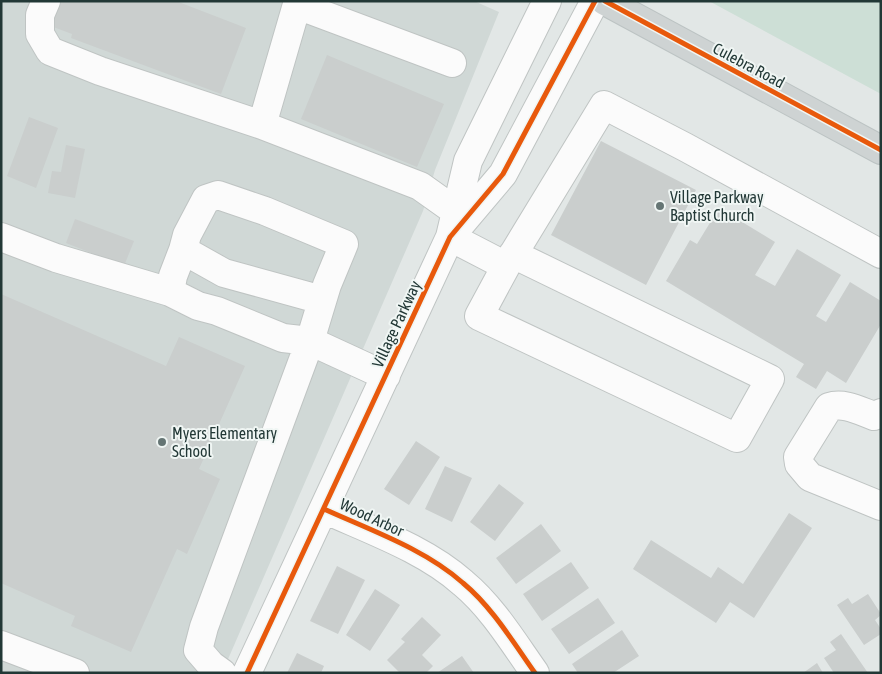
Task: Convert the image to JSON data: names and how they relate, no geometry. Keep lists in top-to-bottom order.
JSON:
{
  "streets": {
    "main road": ["Culebra Road"],
    "street": ["Village Parkway", "Wood Arbor"]
  },
  "crossings": [
    ["Village Parkway", "Wood Arbor"]
  ],
  "places": ["Village Parkway Baptist Church", "Myers Elementary School"]
}
